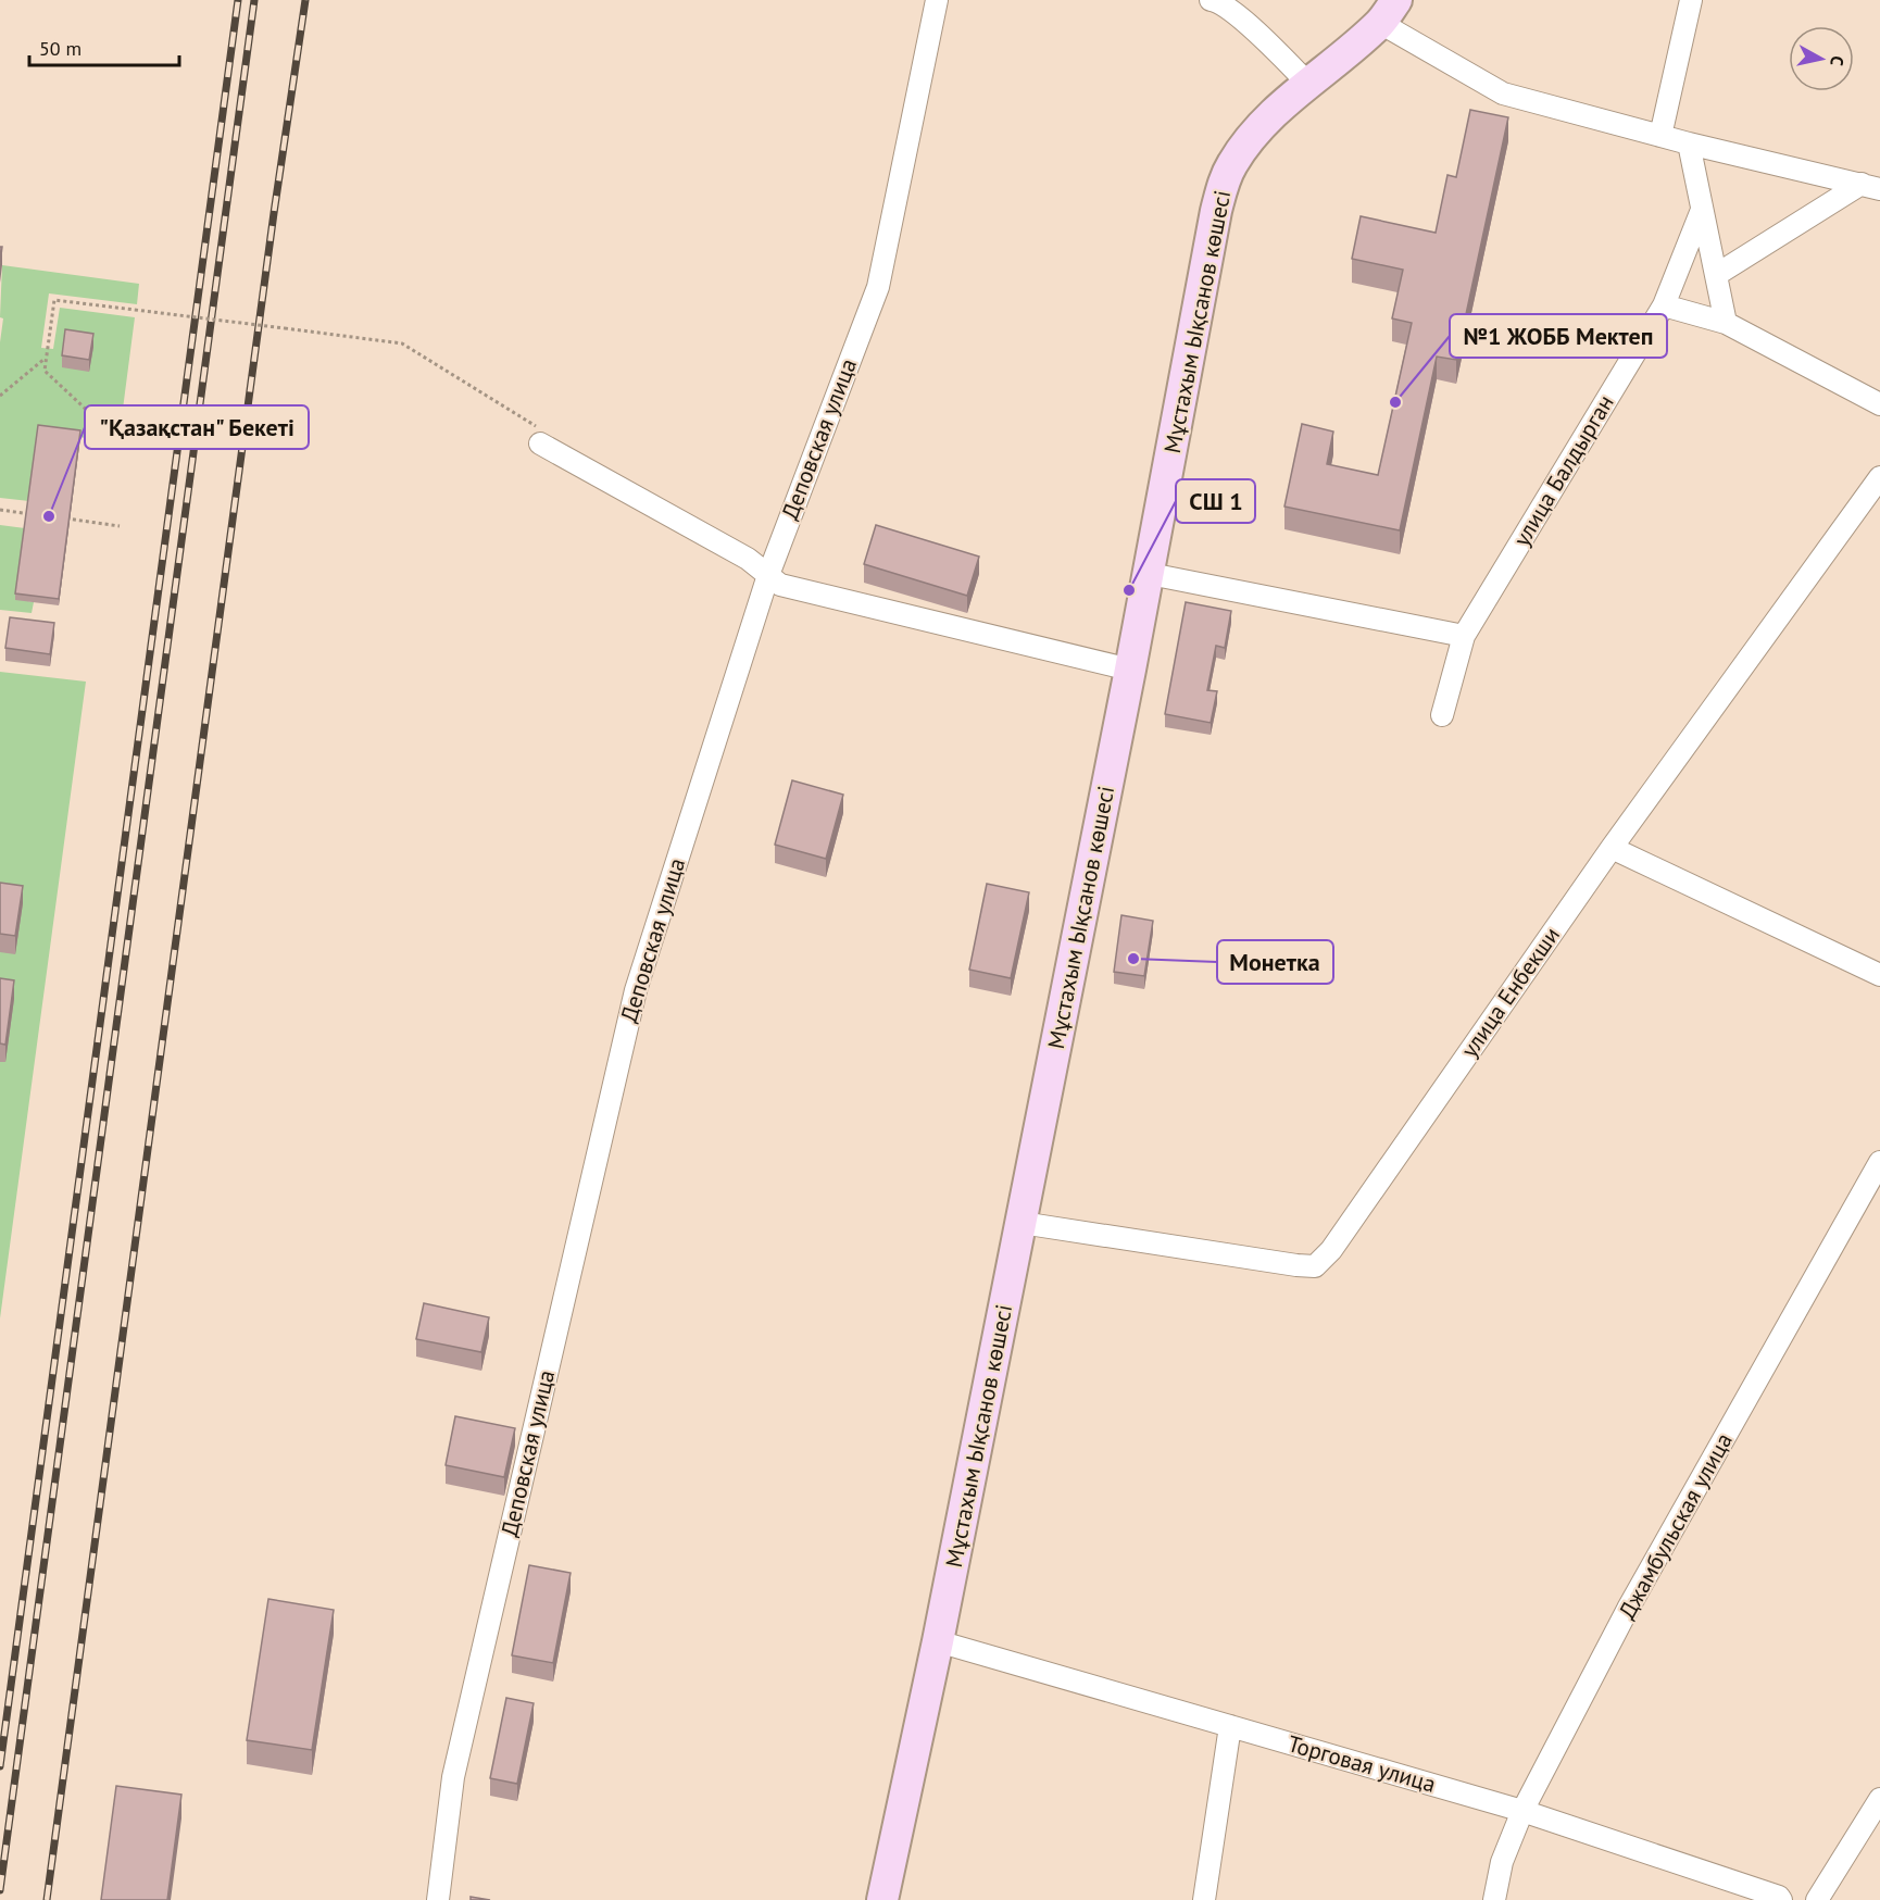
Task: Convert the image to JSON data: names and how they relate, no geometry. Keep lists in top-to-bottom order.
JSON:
{
  "streets": {
    "main road": ["Мұстахым Ықсанов көшесі"],
    "street": [
      "Деповская улица",
      "улица Балдырган",
      "улица Енбекши",
      "Джамбульская улица",
      "Торговая улица"
    ]
  },
  "crossings": [
    ["Мұстахым Ықсанов көшесі", "улица Енбекши"],
    ["Мұстахым Ықсанов көшесі", "Торговая улица"],
    ["Джамбульская улица", "Торговая улица"]
  ],
  "places": [
    "№1 ЖОББ Мектеп",
    "\"Қазақстан\" Бекеті",
    "СШ 1",
    "Монетка"
  ],
  "scale_bar": "50 m",
  "north": "right"
}
